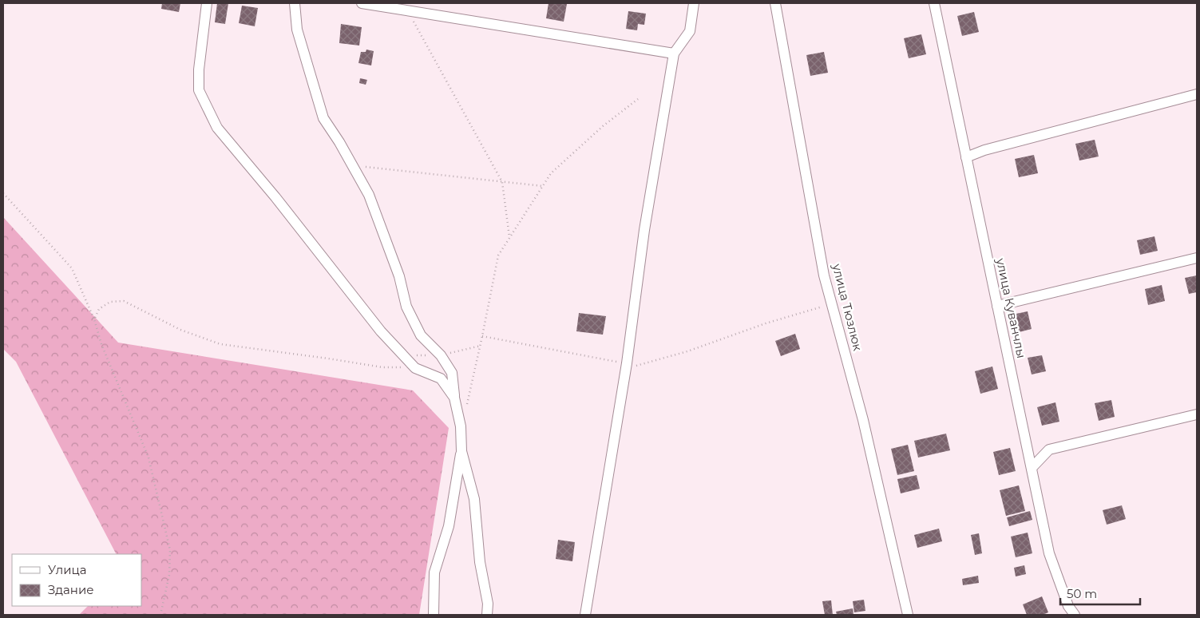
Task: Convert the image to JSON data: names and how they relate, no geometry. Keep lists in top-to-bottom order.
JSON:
{
  "streets": {
    "street": ["улица Тюзлюк", "улица Куванчлы"]
  },
  "legend": ["Улица", "Здание"],
  "scale_bar": "50 m"
}
